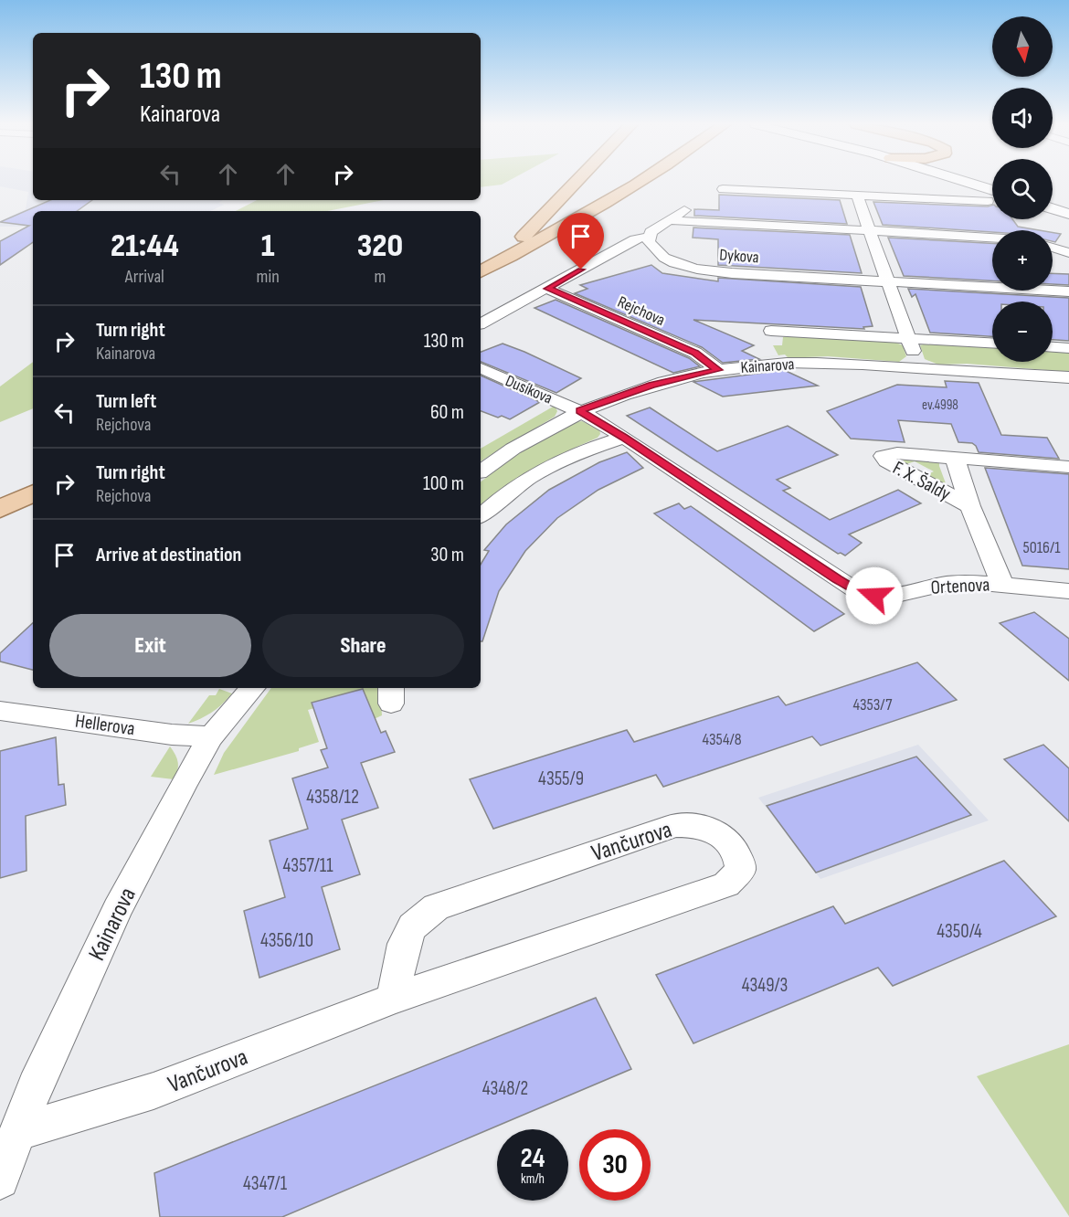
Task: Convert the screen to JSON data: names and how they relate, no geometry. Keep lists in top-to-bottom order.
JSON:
{
  "streets": {
    "street": [
      "Dykova",
      "Rejchova",
      "Kainarova",
      "Dusíkova",
      "F. X. Šaldy",
      "Ortenova",
      "Hellerova",
      "Vančurova"
    ]
  },
  "crossings": [
    ["Rejchova", "Kainarova"],
    ["Kainarova", "Dusíkova"],
    ["Kainarova", "Ortenova"],
    ["Kainarova", "Hellerova"],
    ["Kainarova", "Vančurova"],
    ["Dusíkova", "Ortenova"],
    ["F. X. Šaldy", "Ortenova"]
  ],
  "house_numbers": [
    "ev.4998",
    "5016/1",
    "4353/7",
    "4354/8",
    "4355/9",
    "4358/12",
    "4357/11",
    "4350/4",
    "4356/10",
    "4349/3",
    "4348/2",
    "4347/1"
  ],
  "north": "bottom",
  "page": {
    "map_buttons": ["+", "−"],
    "turn": ["130 m", "Kainarova"],
    "eta": [
      "21:44",
      "Arrival",
      "1",
      "min",
      "320",
      "m"
    ],
    "list": [
      {
        "name": "Turn right",
        "note": "Kainarova",
        "value": "130 m"
      },
      {
        "name": "Turn left",
        "note": "Rejchova",
        "value": "60 m"
      },
      {
        "name": "Turn right",
        "note": "Rejchova",
        "value": "100 m"
      },
      {
        "name": "Arrive at destination",
        "value": "30 m"
      }
    ],
    "buttons": ["Exit", "Share"],
    "speed": "24 km/h",
    "limit": "30"
  }
}
